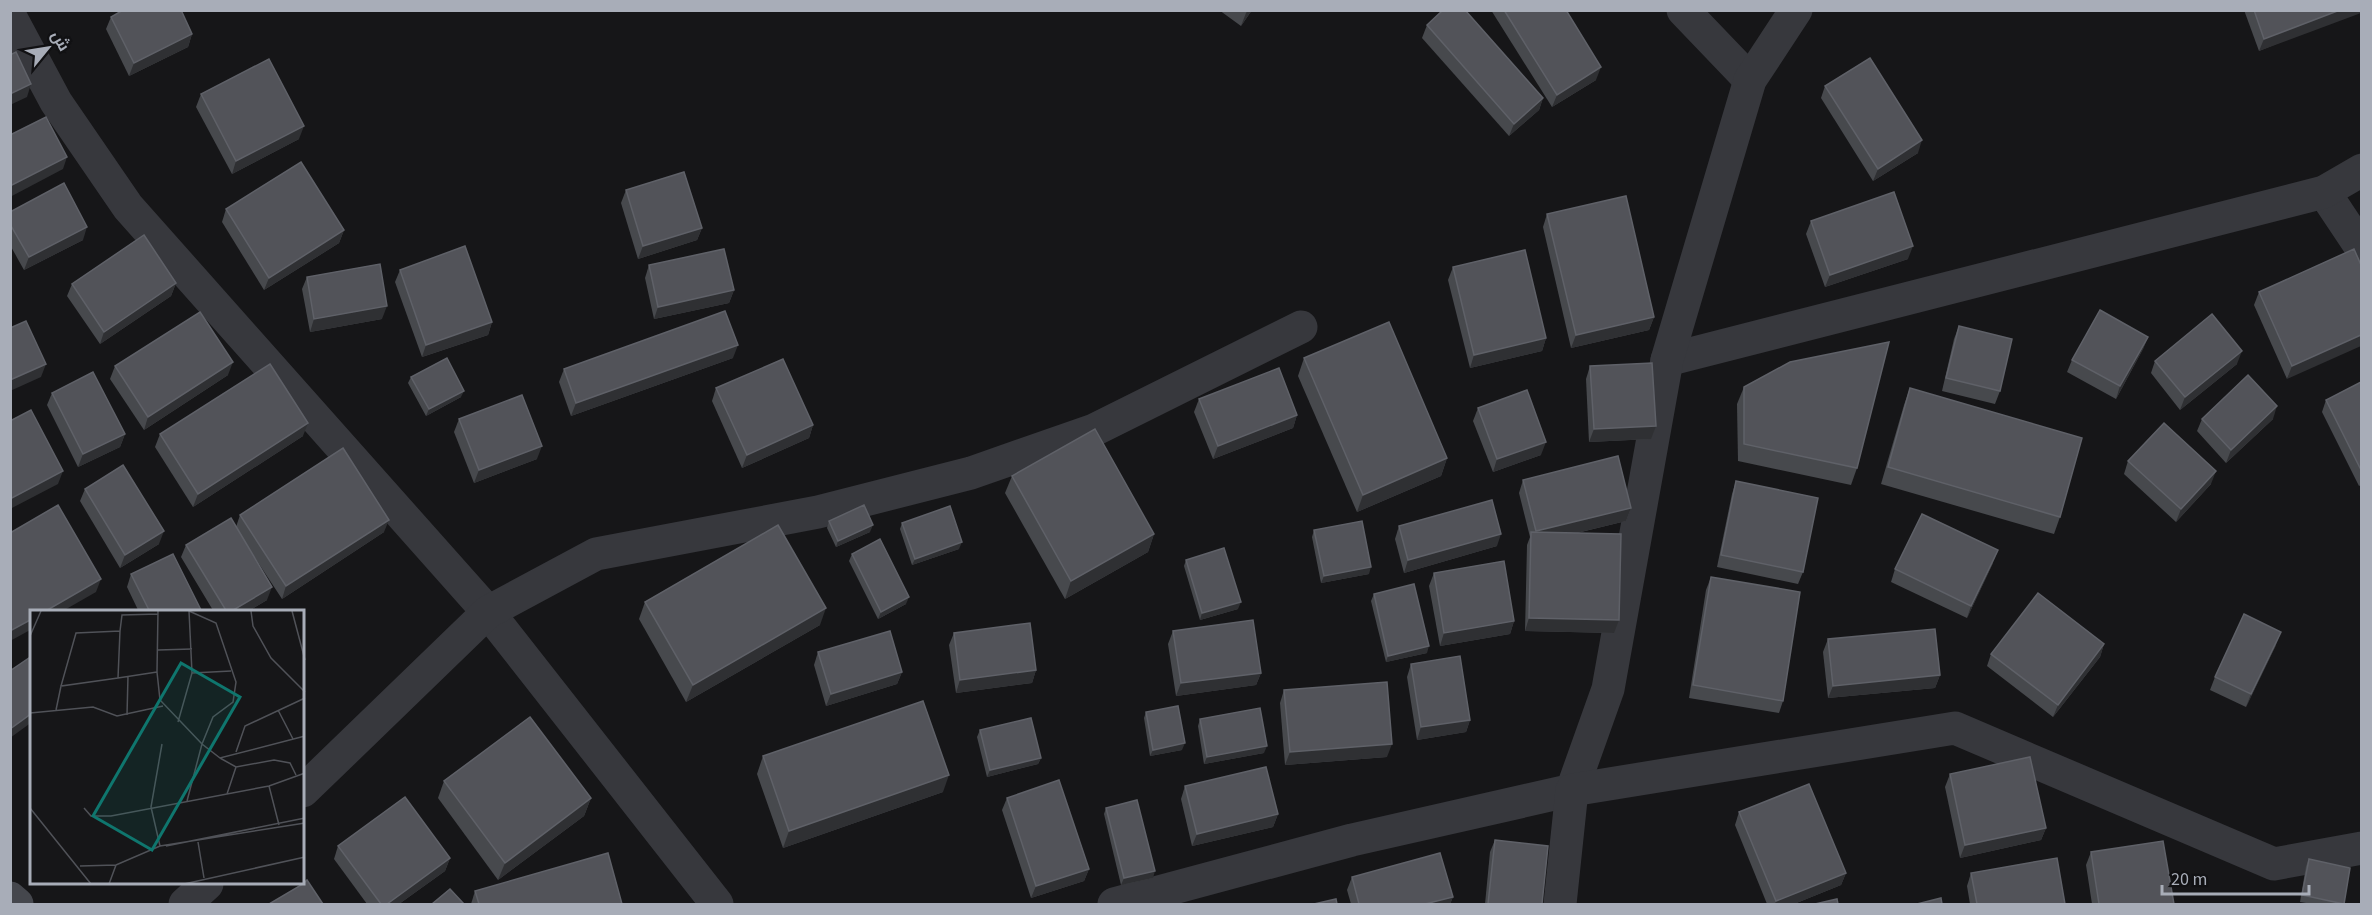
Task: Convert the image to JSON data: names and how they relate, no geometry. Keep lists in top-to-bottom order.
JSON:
{
  "scale_bar": "20 m",
  "north": "top right"
}
